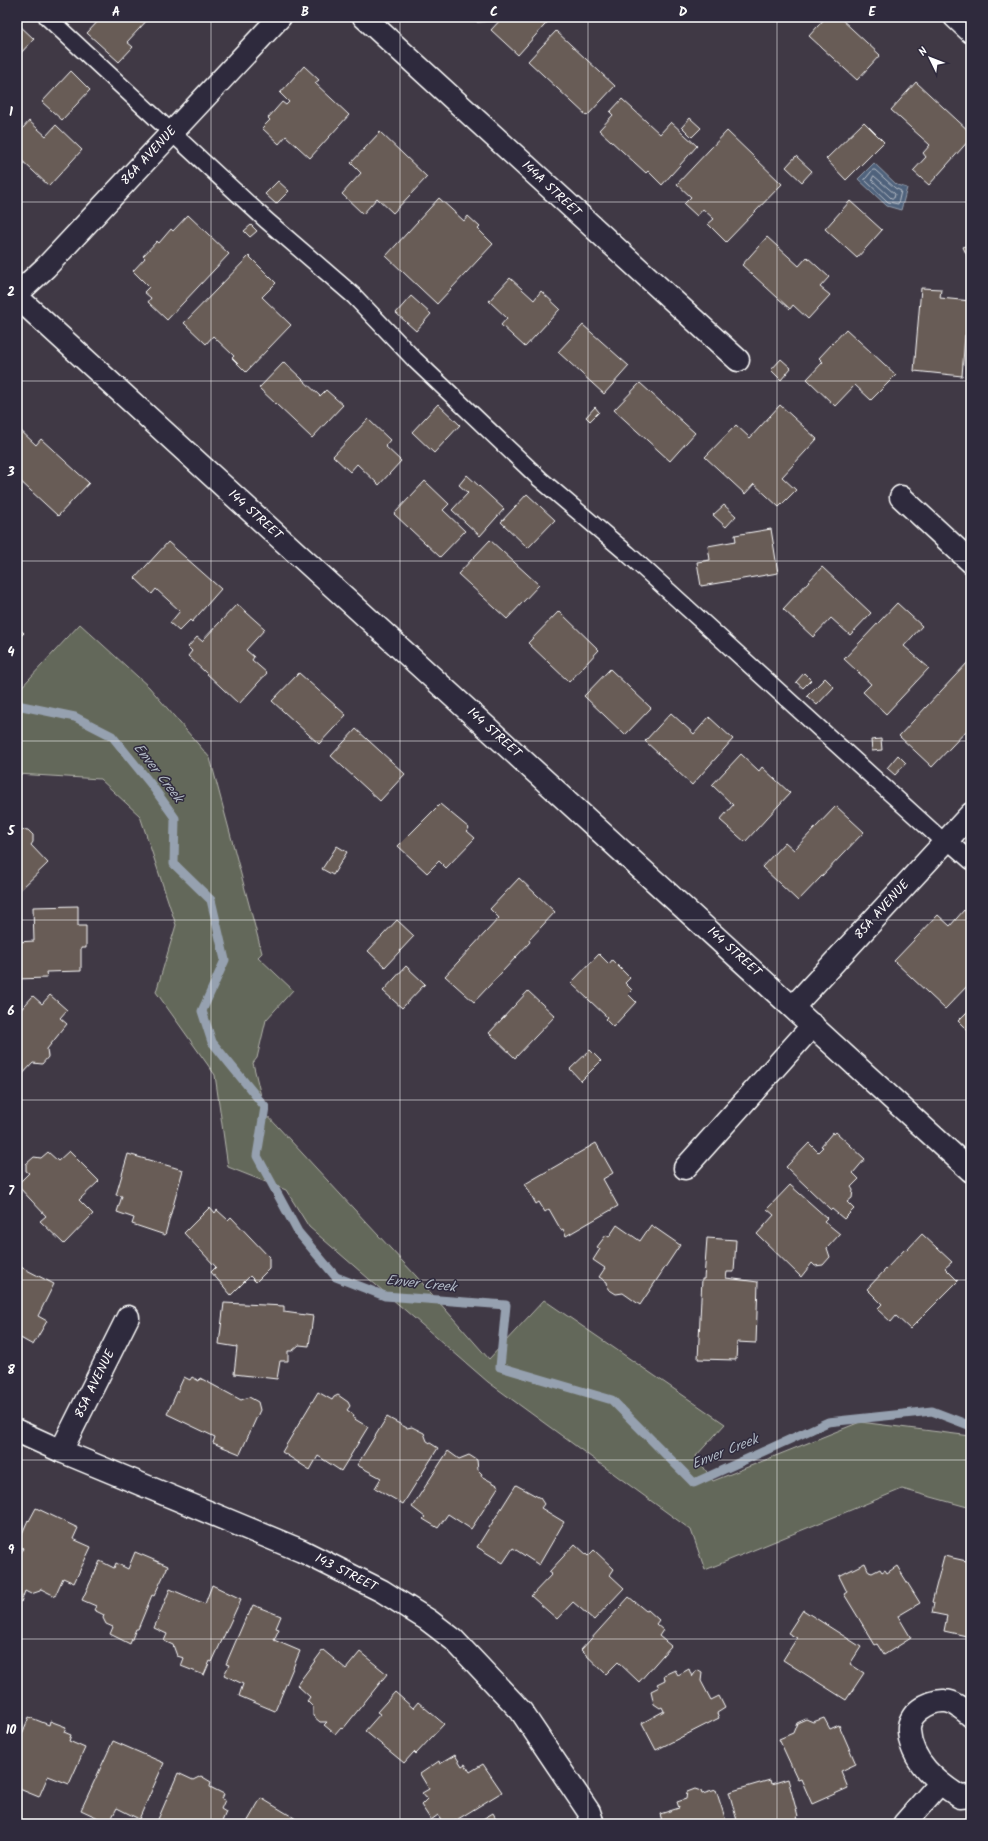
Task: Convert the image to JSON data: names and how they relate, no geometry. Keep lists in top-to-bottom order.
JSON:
{
  "streets": {
    "street": [
      "86A AVENUE",
      "144A STREET",
      "144 STREET",
      "85A AVENUE",
      "143 STREET"
    ]
  },
  "crossings": [
    ["86A AVENUE", "144 STREET"],
    ["144 STREET", "85A AVENUE"],
    ["85A AVENUE", "143 STREET"]
  ],
  "water": ["Enver Creek"],
  "north": "top left",
  "grid": {
    "columns": [
      "A",
      "B",
      "C",
      "D",
      "E"
    ],
    "rows": [
      "1",
      "2",
      "3",
      "4",
      "5",
      "6",
      "7",
      "8",
      "9",
      "10"
    ]
  }
}
